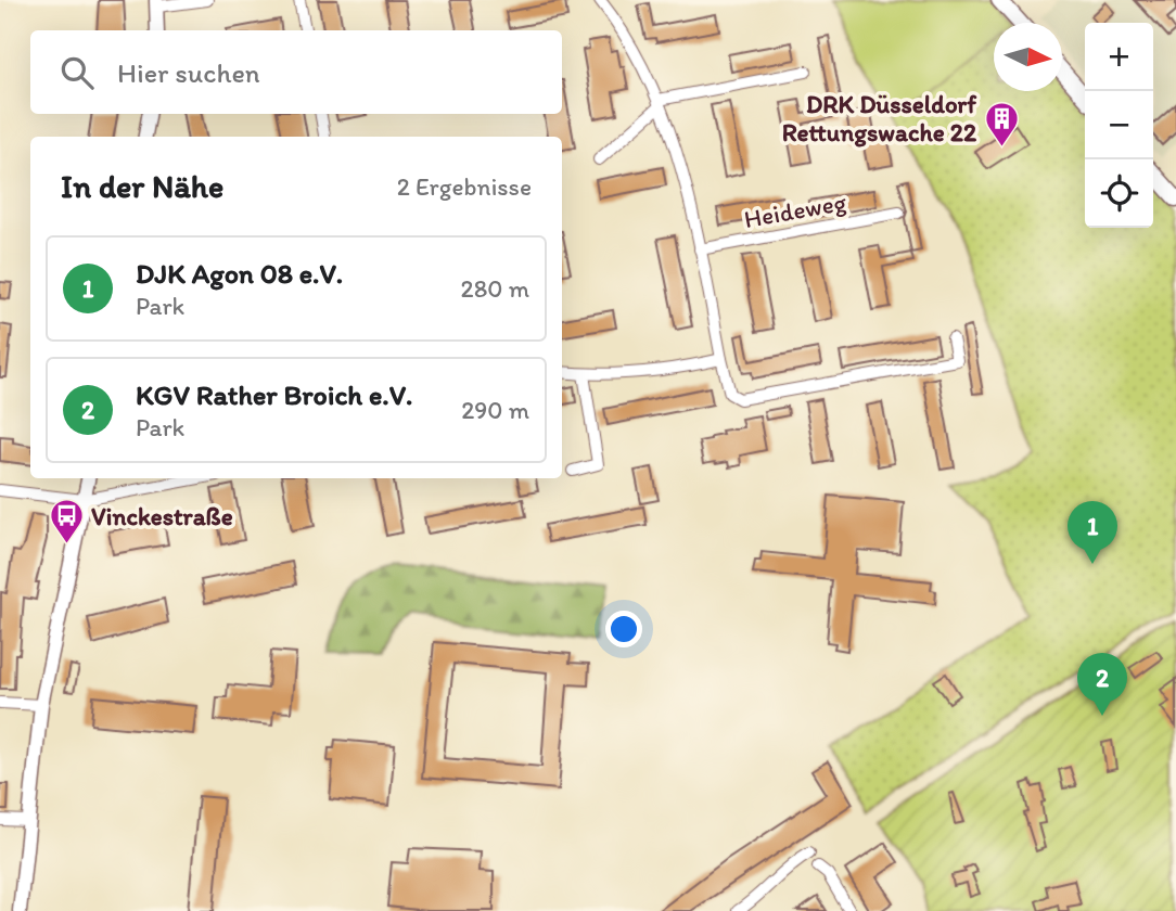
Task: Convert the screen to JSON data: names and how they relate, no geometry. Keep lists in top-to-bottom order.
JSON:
{
  "streets": {
    "street": ["Heideweg"]
  },
  "places": {
    "building": ["DRK Düsseldorf Rettungswache 22"],
    "bus stop": ["Vinckestraße"]
  },
  "north": "right",
  "page": {
    "map_buttons": ["+", "−"],
    "search": "Hier suchen",
    "heading": ["In der Nähe", "2 Ergebnisse"],
    "list": [
      {
        "mark": "1",
        "name": "DJK Agon 08 e.V.",
        "note": "Park",
        "value": "280 m"
      },
      {
        "mark": "2",
        "name": "KGV Rather Broich e.V.",
        "note": "Park",
        "value": "290 m"
      }
    ],
    "pins": ["1", "2"]
  }
}
